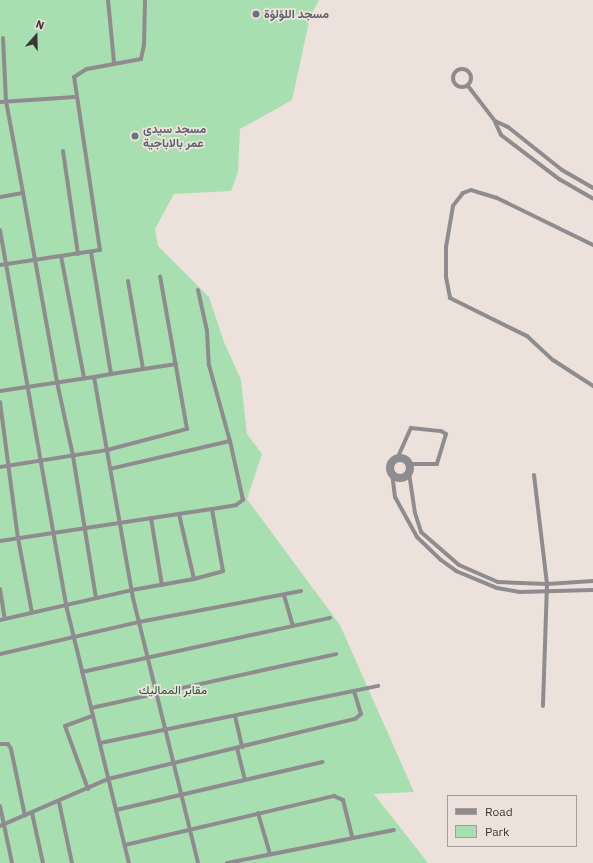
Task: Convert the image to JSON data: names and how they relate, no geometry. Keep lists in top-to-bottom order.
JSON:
{
  "parks": ["مقابر المماليك"],
  "places": ["مسجد اللؤلؤة", "مسجد سيدى عمر بالاباجية"],
  "legend": ["Road", "Park"],
  "north": "top"
}
